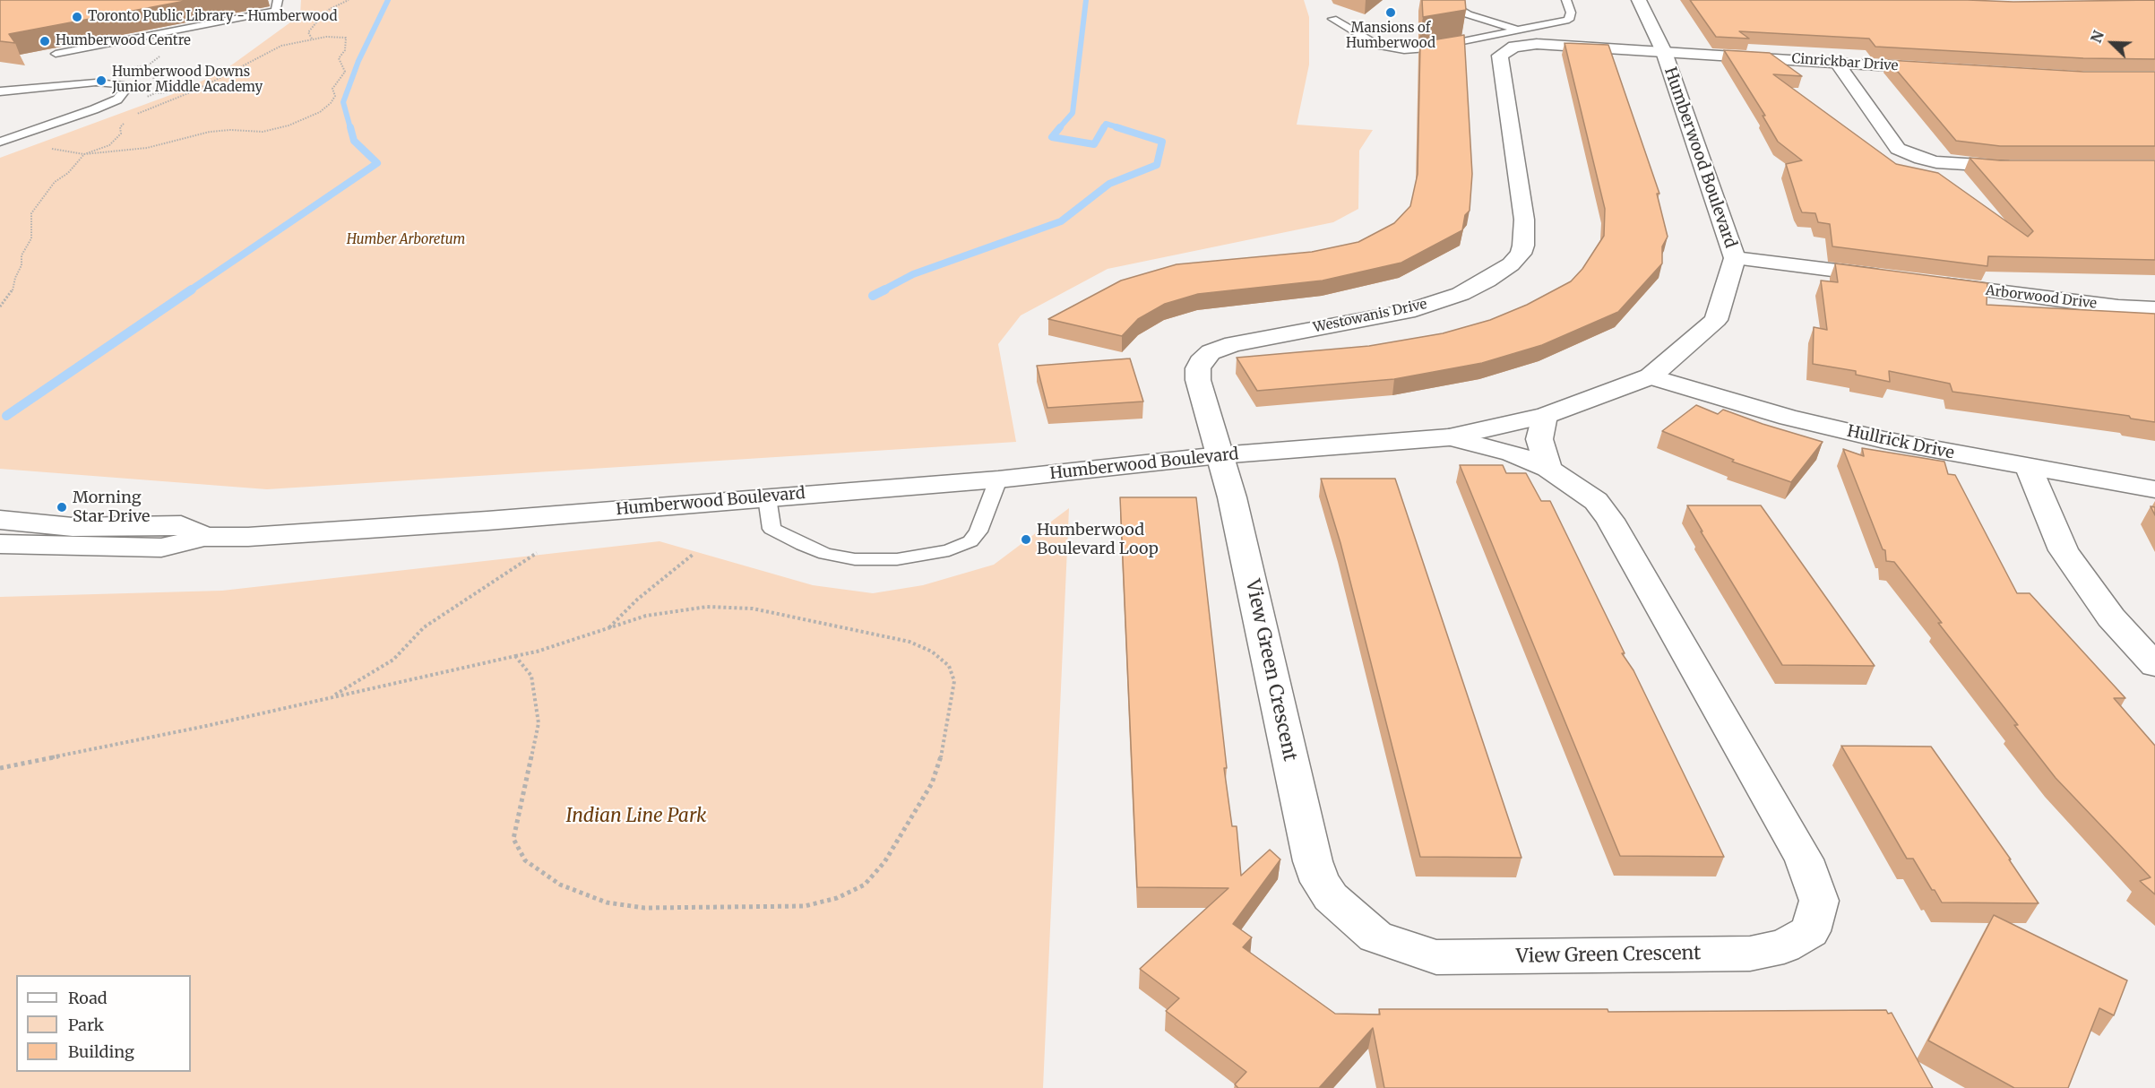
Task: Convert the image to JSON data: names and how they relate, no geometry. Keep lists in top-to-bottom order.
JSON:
{
  "streets": {
    "street": [
      "Cinrickbar Drive",
      "Humberwood Boulevard",
      "Arborwood Drive",
      "Westowanis Drive",
      "Hullrick Drive",
      "View Green Crescent"
    ]
  },
  "crossings": [
    ["Cinrickbar Drive", "Humberwood Boulevard"],
    ["Cinrickbar Drive", "Westowanis Drive"],
    ["Humberwood Boulevard", "Westowanis Drive"],
    ["Humberwood Boulevard", "Hullrick Drive"],
    ["Humberwood Boulevard", "View Green Crescent"],
    ["Westowanis Drive", "View Green Crescent"]
  ],
  "parks": ["Humber Arboretum", "Indian Line Park"],
  "places": [
    "Mansions of Humberwood",
    "Toronto Public Library - Humberwood",
    "Humberwood Centre",
    "Humberwood Downs Junior Middle Academy",
    "Morning Star Drive",
    "Humberwood Boulevard Loop"
  ],
  "legend": ["Road", "Park", "Building"],
  "north": "top left"
}
